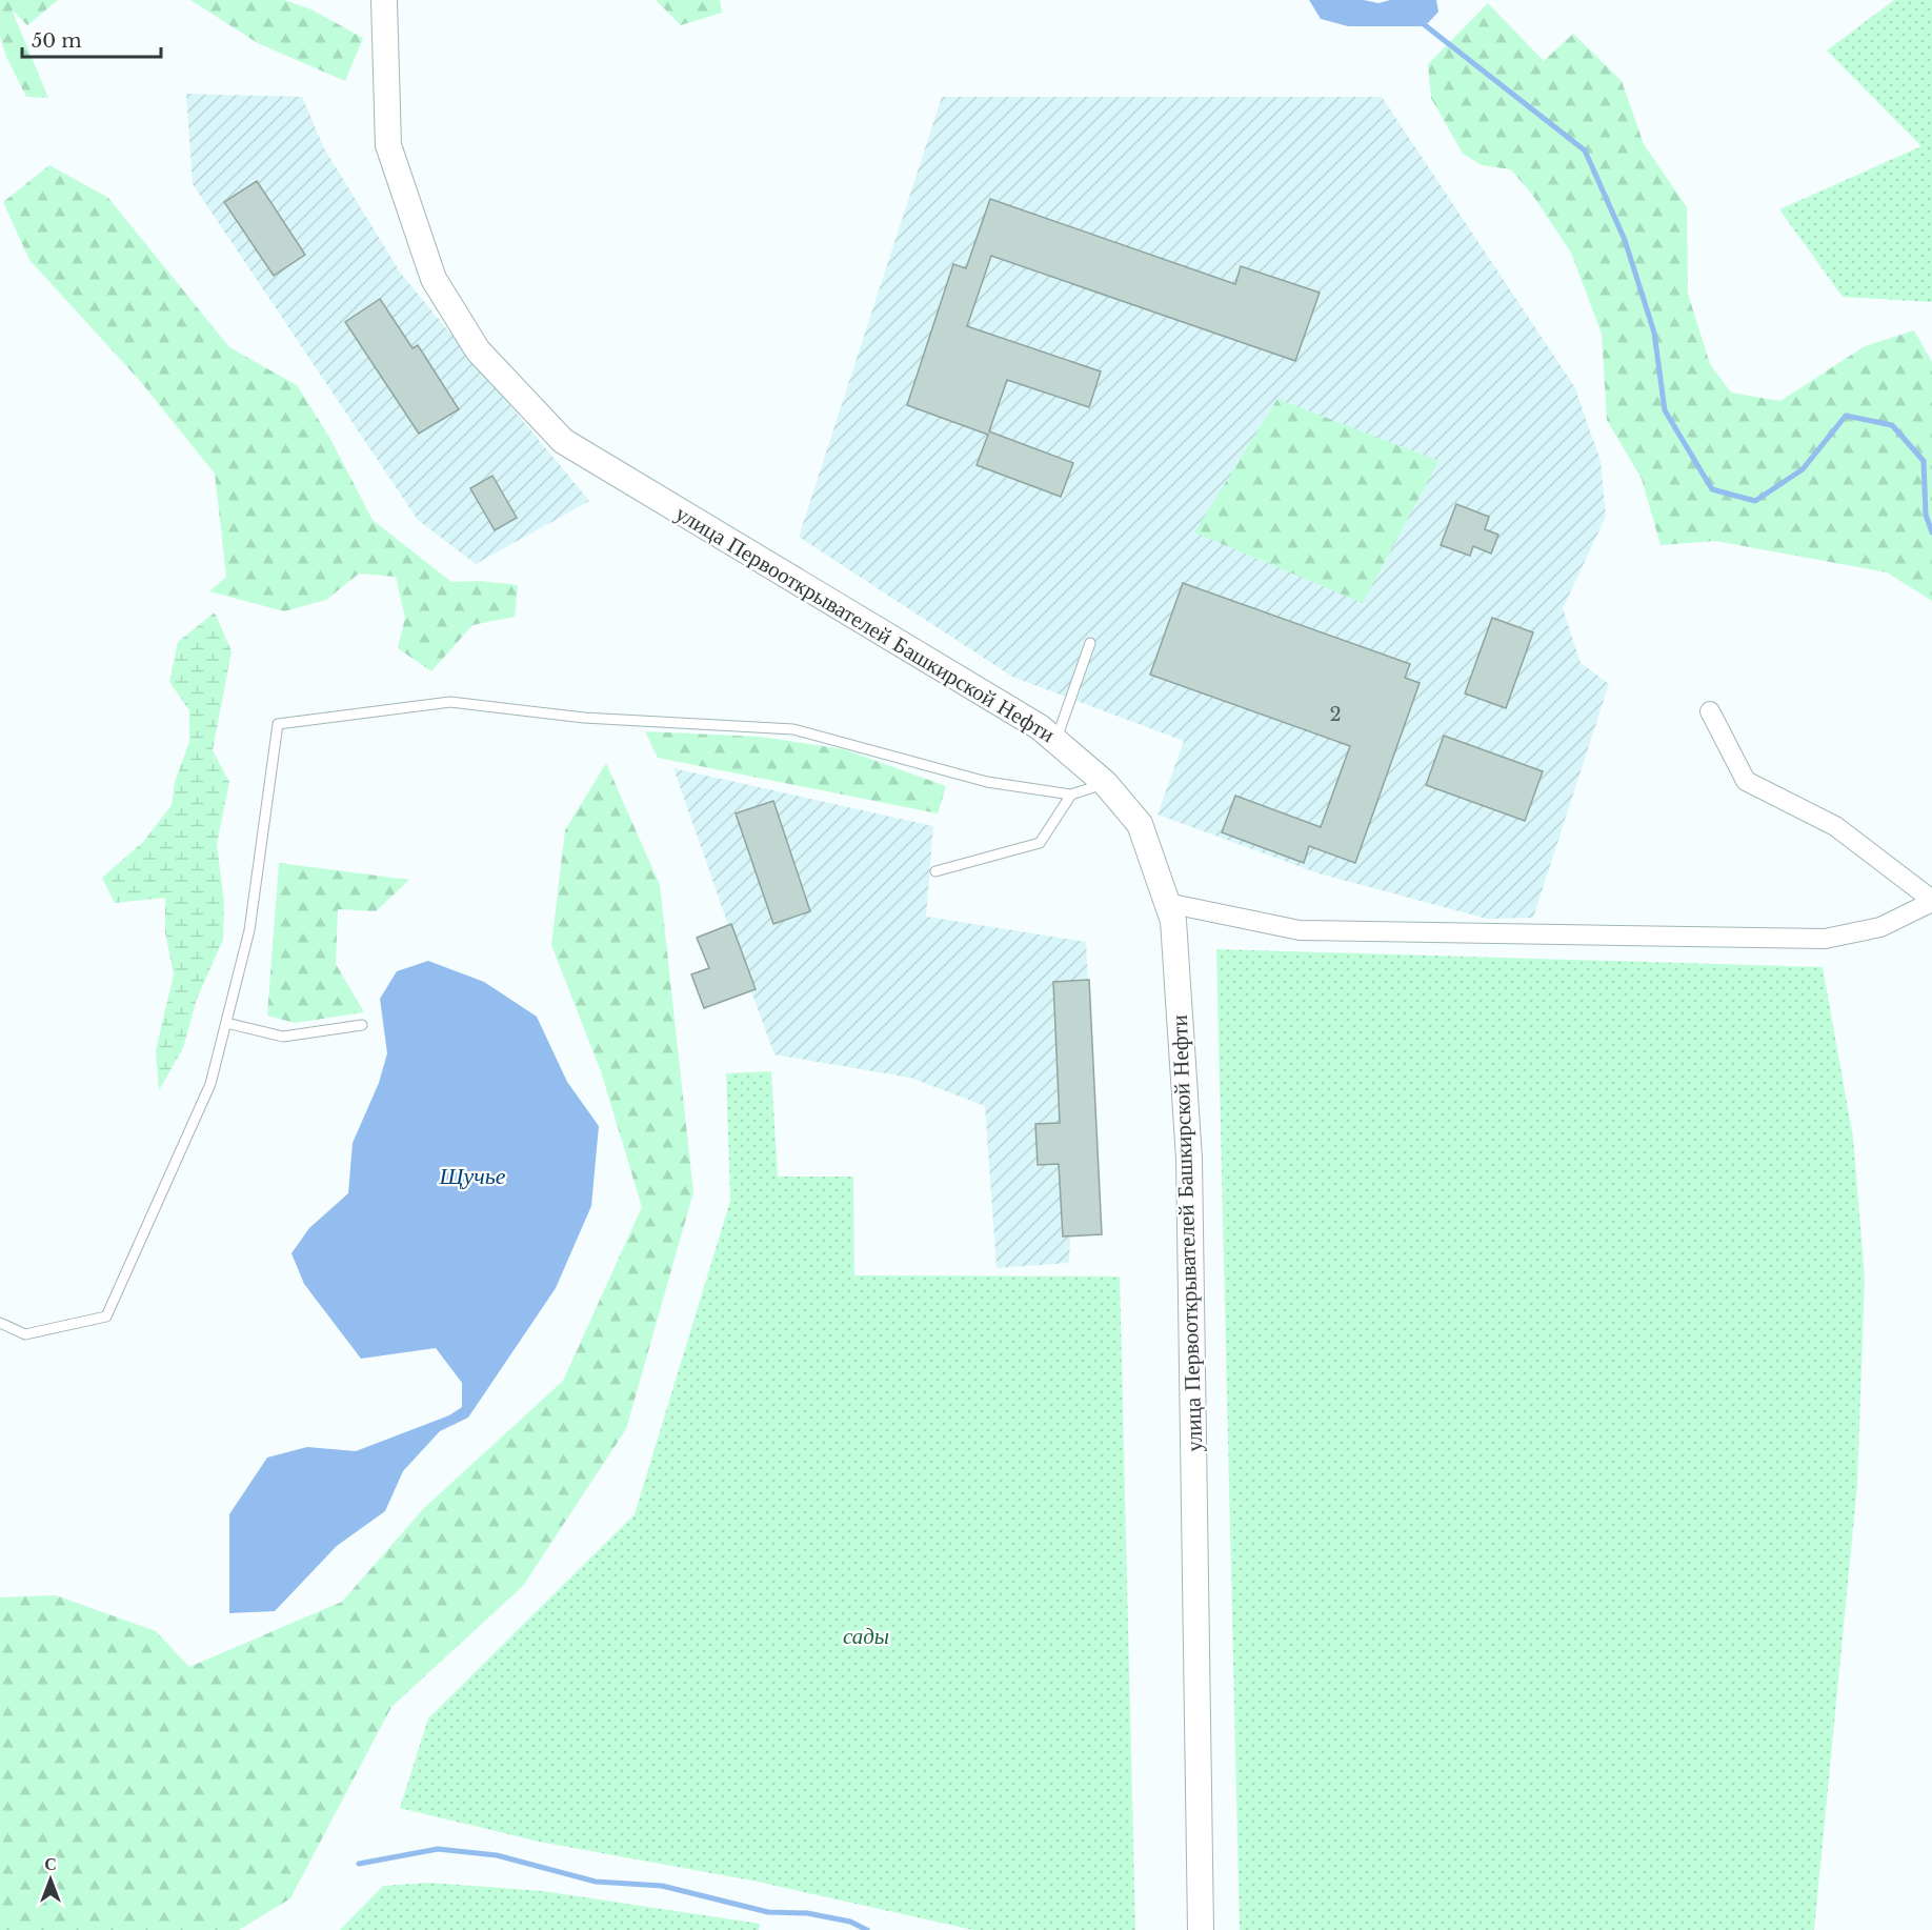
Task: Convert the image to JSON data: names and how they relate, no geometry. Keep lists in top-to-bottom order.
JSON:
{
  "streets": {
    "street": ["улица Первооткрывателей Башкирской Нефти"]
  },
  "water": ["Щучье"],
  "parks": ["сады"],
  "house_numbers": ["2"],
  "scale_bar": "50 m",
  "north": "top"
}
